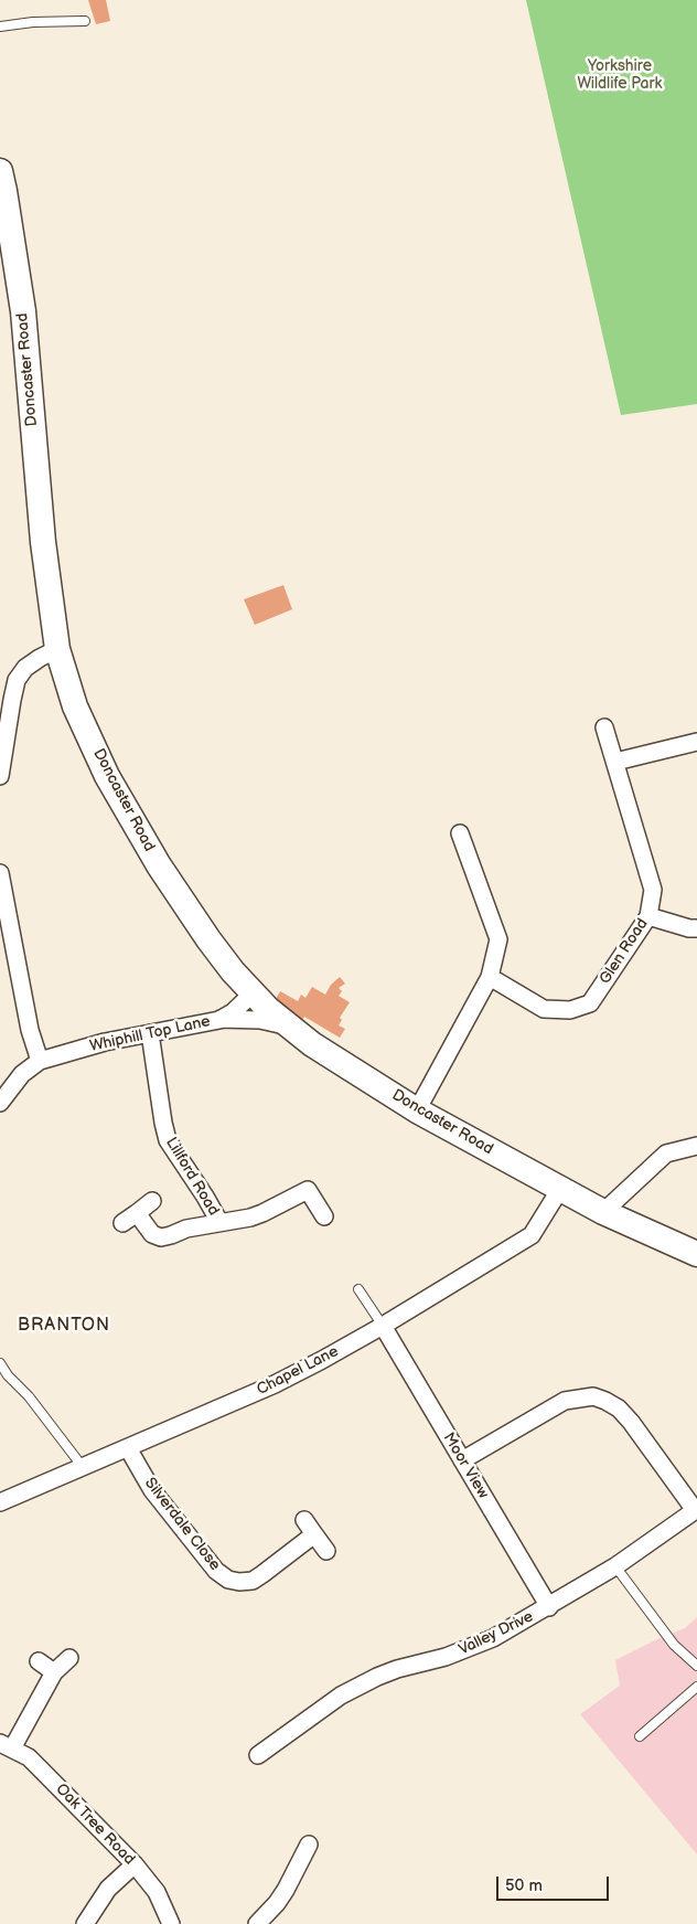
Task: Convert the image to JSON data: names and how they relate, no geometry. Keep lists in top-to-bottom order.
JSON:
{
  "streets": {
    "main road": ["Doncaster Road"],
    "street": [
      "Glen Road",
      "Whiphill Top Lane",
      "Lillford Road",
      "Chapel Lane",
      "Moor View",
      "Silverdale Close",
      "Valley Drive",
      "Oak Tree Road"
    ]
  },
  "crossings": [
    ["Doncaster Road", "Whiphill Top Lane"],
    ["Doncaster Road", "Chapel Lane"],
    ["Whiphill Top Lane", "Lillford Road"],
    ["Chapel Lane", "Moor View"],
    ["Chapel Lane", "Silverdale Close"],
    ["Moor View", "Valley Drive"]
  ],
  "districts": ["BRANTON"],
  "parks": ["Yorkshire Wildlife Park"],
  "scale_bar": "50 m"
}
